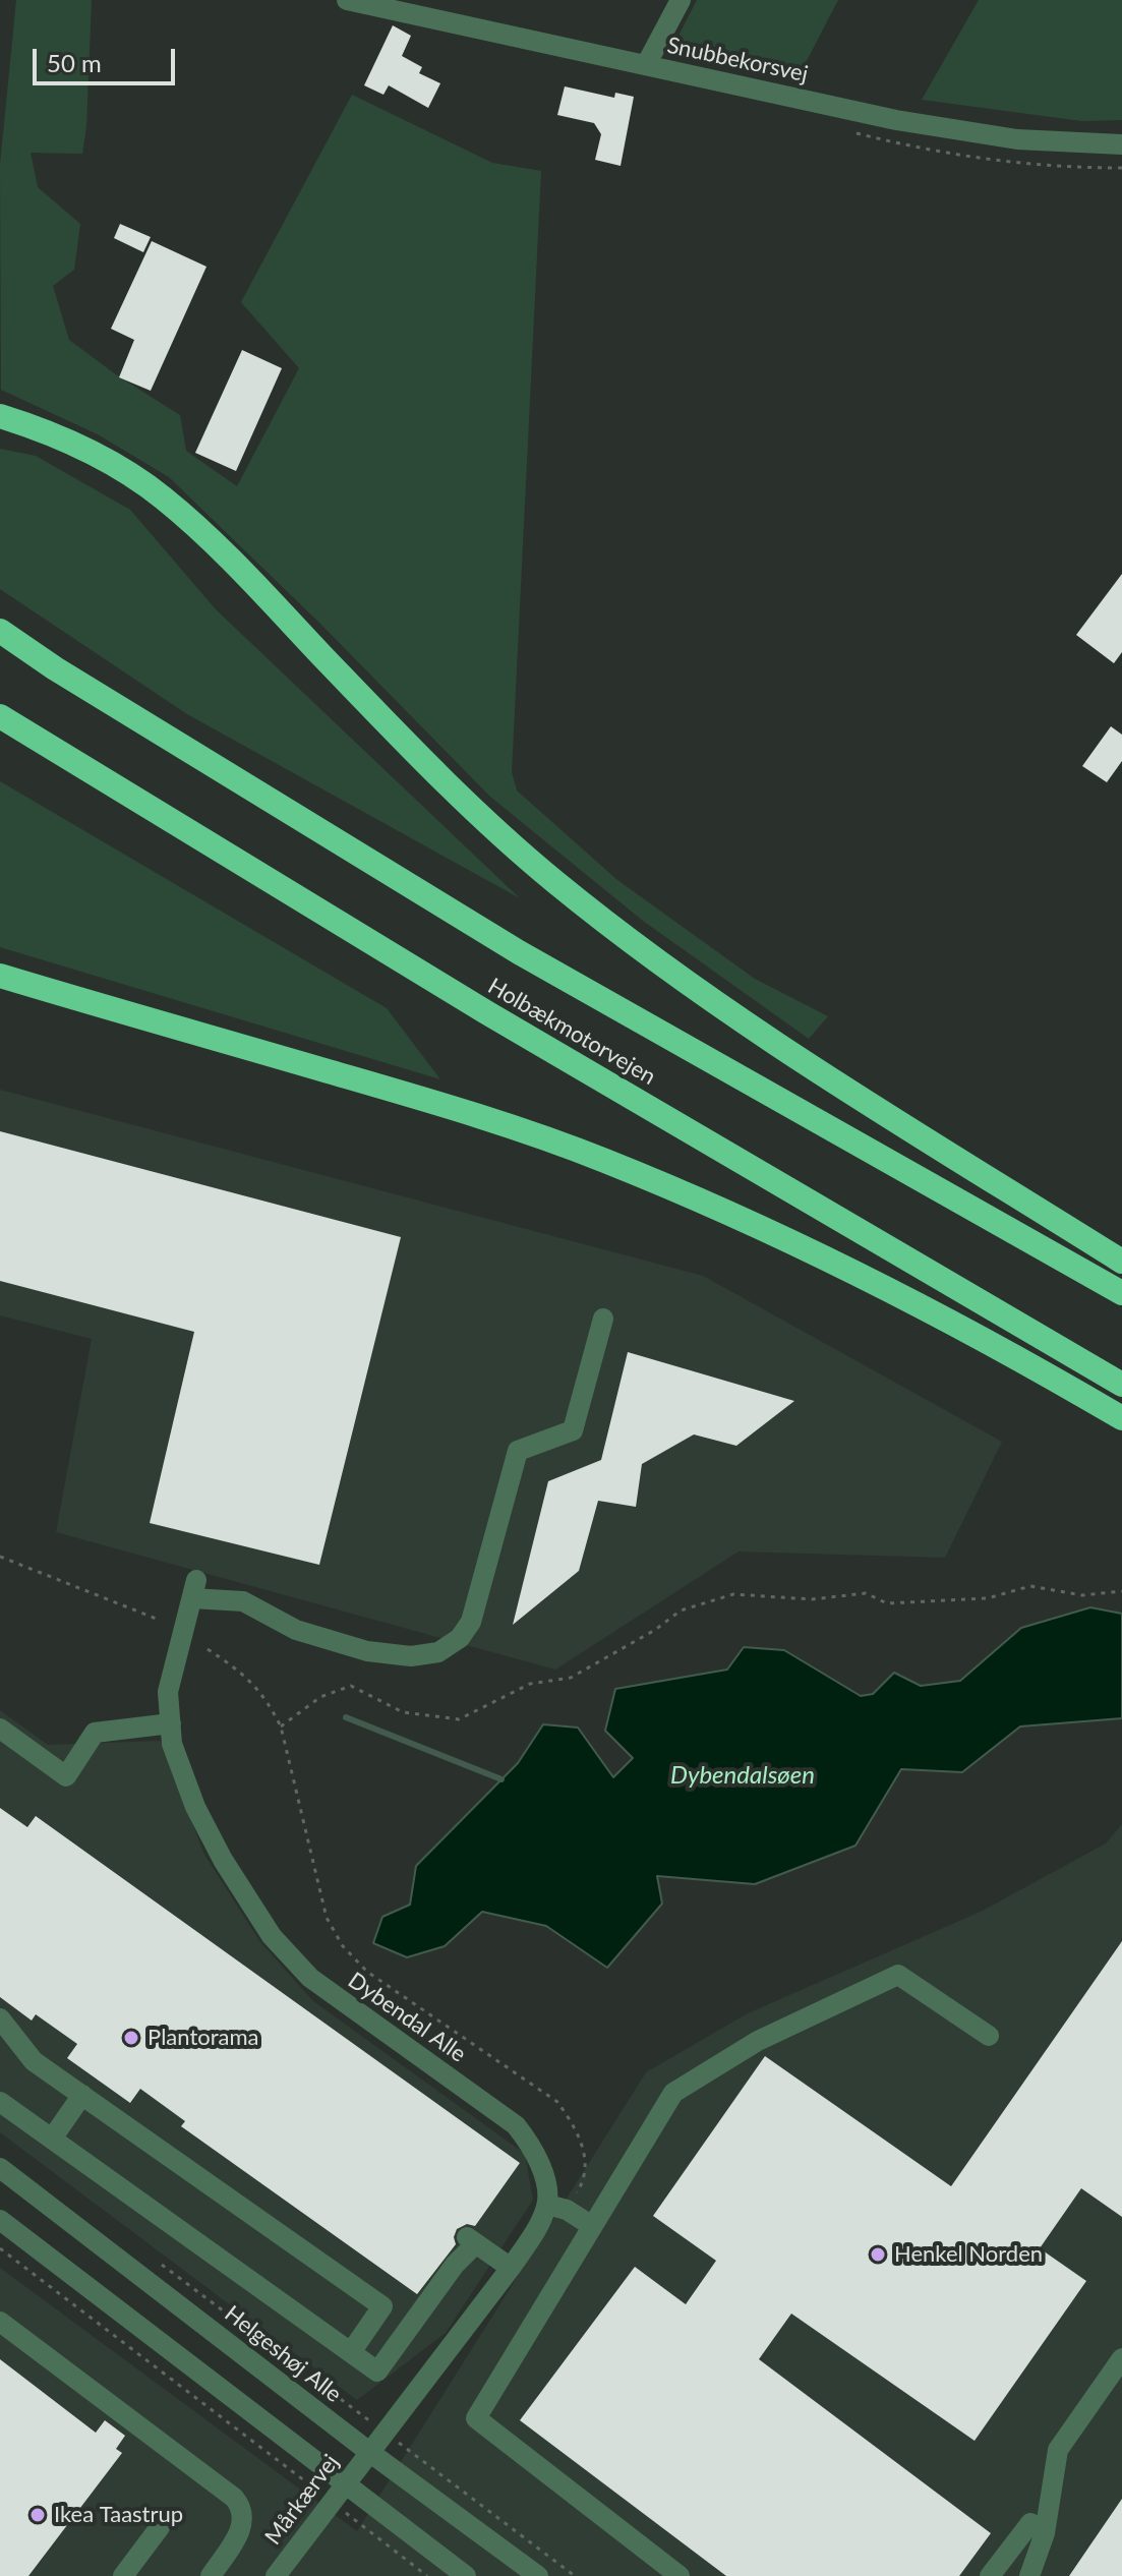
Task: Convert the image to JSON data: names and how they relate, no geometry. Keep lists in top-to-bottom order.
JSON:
{
  "streets": {
    "highway": ["Holbækmotorvejen"],
    "street": [
      "Snubbekorsvej",
      "Dybendal Alle",
      "Helgeshøj Alle",
      "Mårkærvej"
    ]
  },
  "crossings": [
    ["Helgeshøj Alle", "Mårkærvej"]
  ],
  "water": ["Dybendalsøen"],
  "places": ["Plantorama", "Henkel Norden", "Ikea Taastrup"],
  "scale_bar": "50 m"
}
